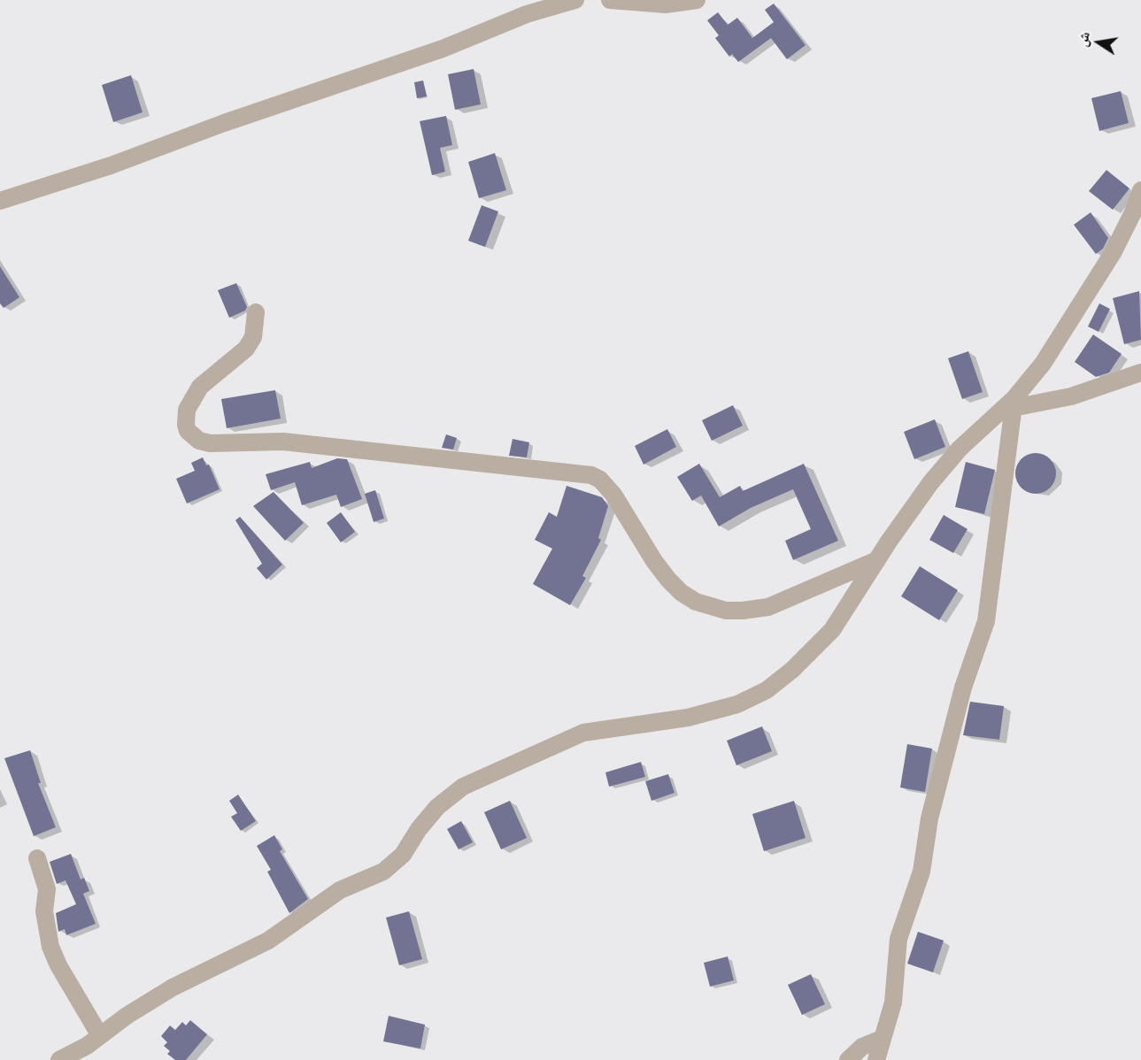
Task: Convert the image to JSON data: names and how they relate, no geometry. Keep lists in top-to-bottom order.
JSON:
{
  "north": "left"
}
